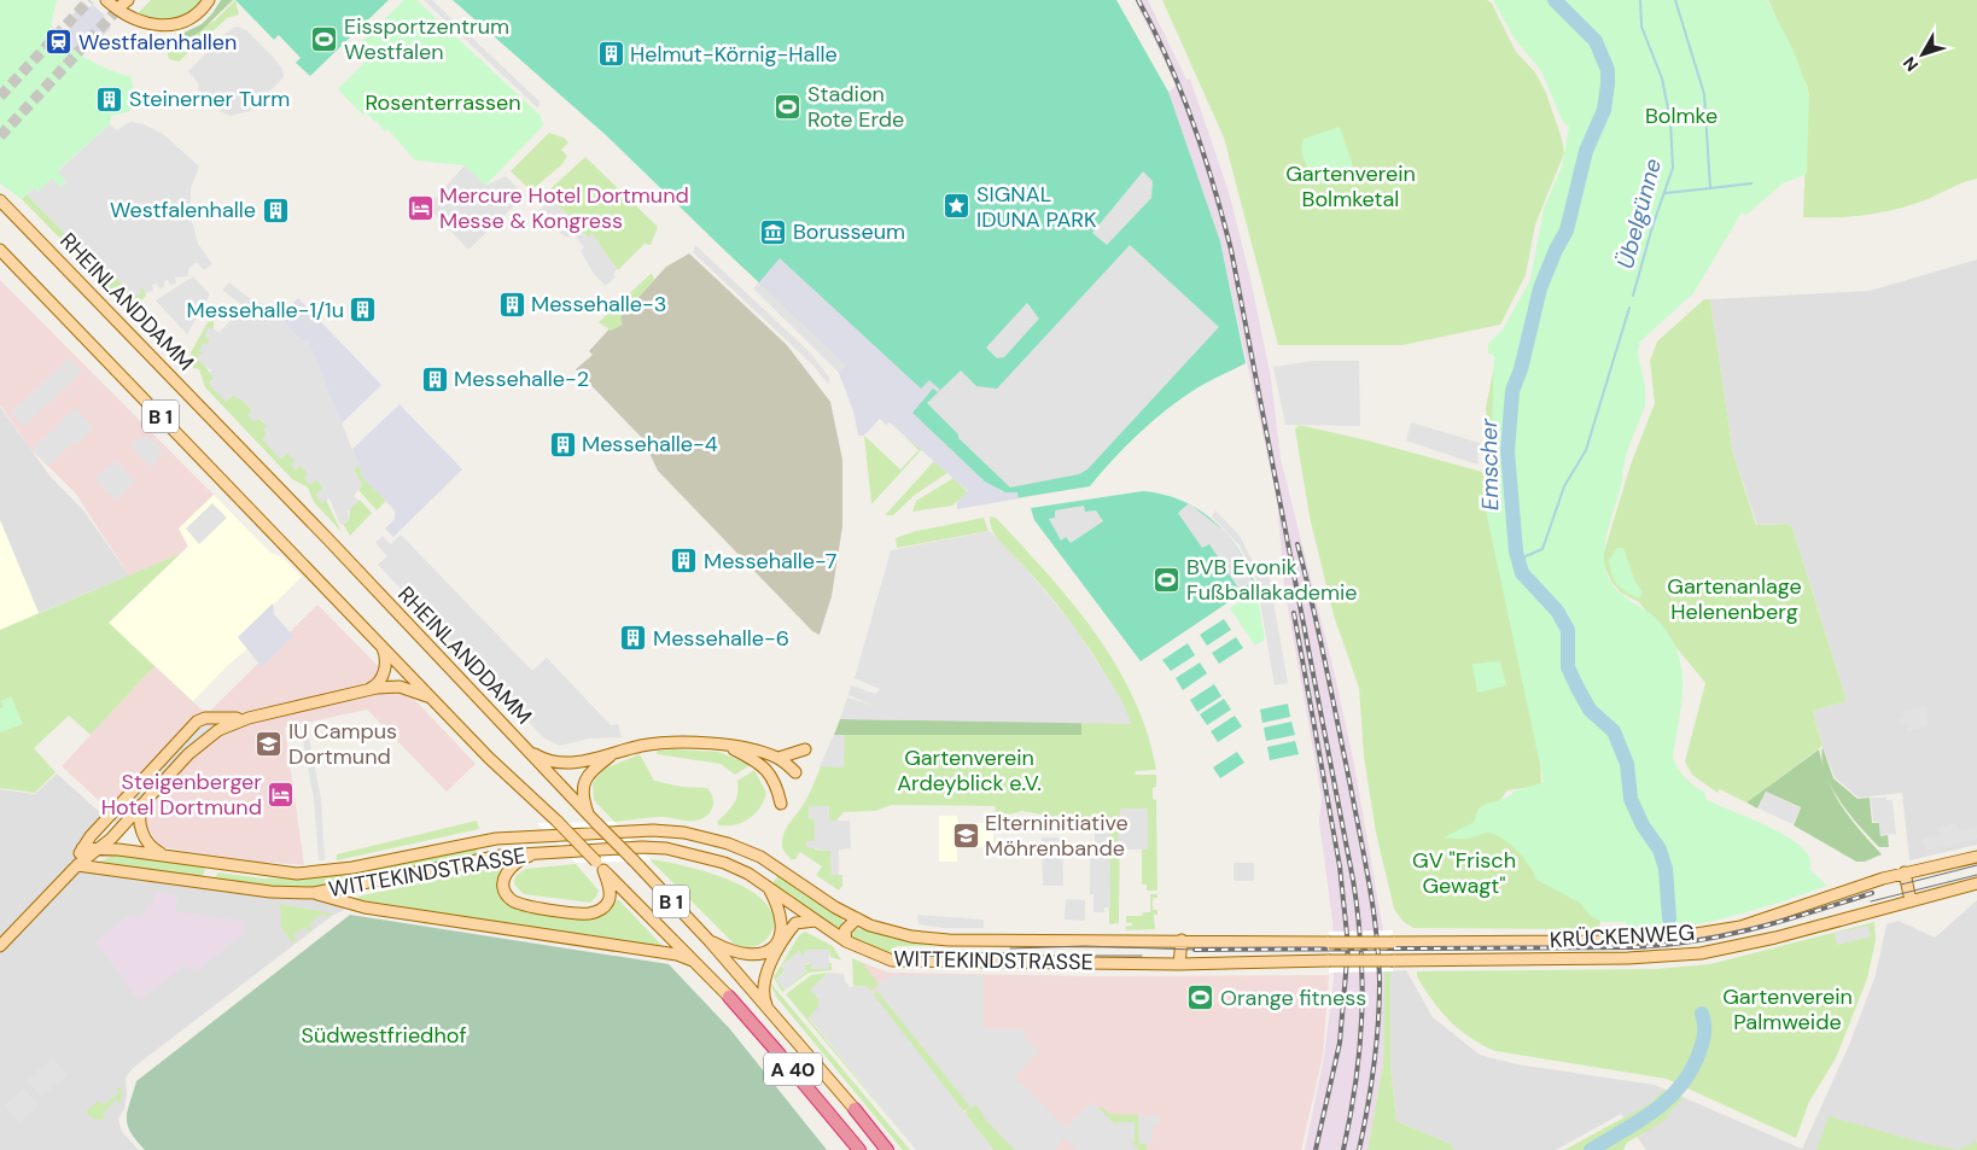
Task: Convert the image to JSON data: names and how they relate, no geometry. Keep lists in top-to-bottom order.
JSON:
{
  "streets": {
    "highway": ["RHEINLANDDAMM", "A 40"],
    "main road": ["B 1", "WITTEKINDSTRASSE", "KRÜCKENWEG"]
  },
  "crossings": [
    ["RHEINLANDDAMM", "B 1"],
    ["B 1", "WITTEKINDSTRASSE"],
    ["B 1", "A 40"],
    ["WITTEKINDSTRASSE", "KRÜCKENWEG"]
  ],
  "water": ["Übelgünne", "Emscher"],
  "parks": [
    "Rosenterrassen",
    "Bolmke",
    "Gartenverein Bolmketal",
    "Gartenanlage Helenenberg",
    "Gartenverein Ardeyblick e.V.",
    "GV \"Frisch Gewagt\"",
    "Gartenverein Palmweide",
    "Südwestfriedhof"
  ],
  "places": {
    "sports": [
      "Eissportzentrum Westfalen",
      "Stadion Rote Erde",
      "BVB Evonik Fußballakademie",
      "Orange fitness"
    ],
    "station": ["Westfalenhallen"],
    "building": [
      "Helmut-Körnig-Halle",
      "Steinerner Turm",
      "Westfalenhalle",
      "Messehalle-3",
      "Messehalle-1/1u",
      "Messehalle-2",
      "Messehalle-4",
      "Messehalle-7",
      "Messehalle-6"
    ],
    "place": ["SIGNAL IDUNA PARK"],
    "hotel": ["Mercure Hotel Dortmund Messe & Kongress", "Steigenberger Hotel Dortmund"],
    "museum": ["Borusseum"],
    "school or university": ["IU Campus Dortmund", "Elterninitiative Möhrenbande"]
  },
  "north": "bottom left"
}
